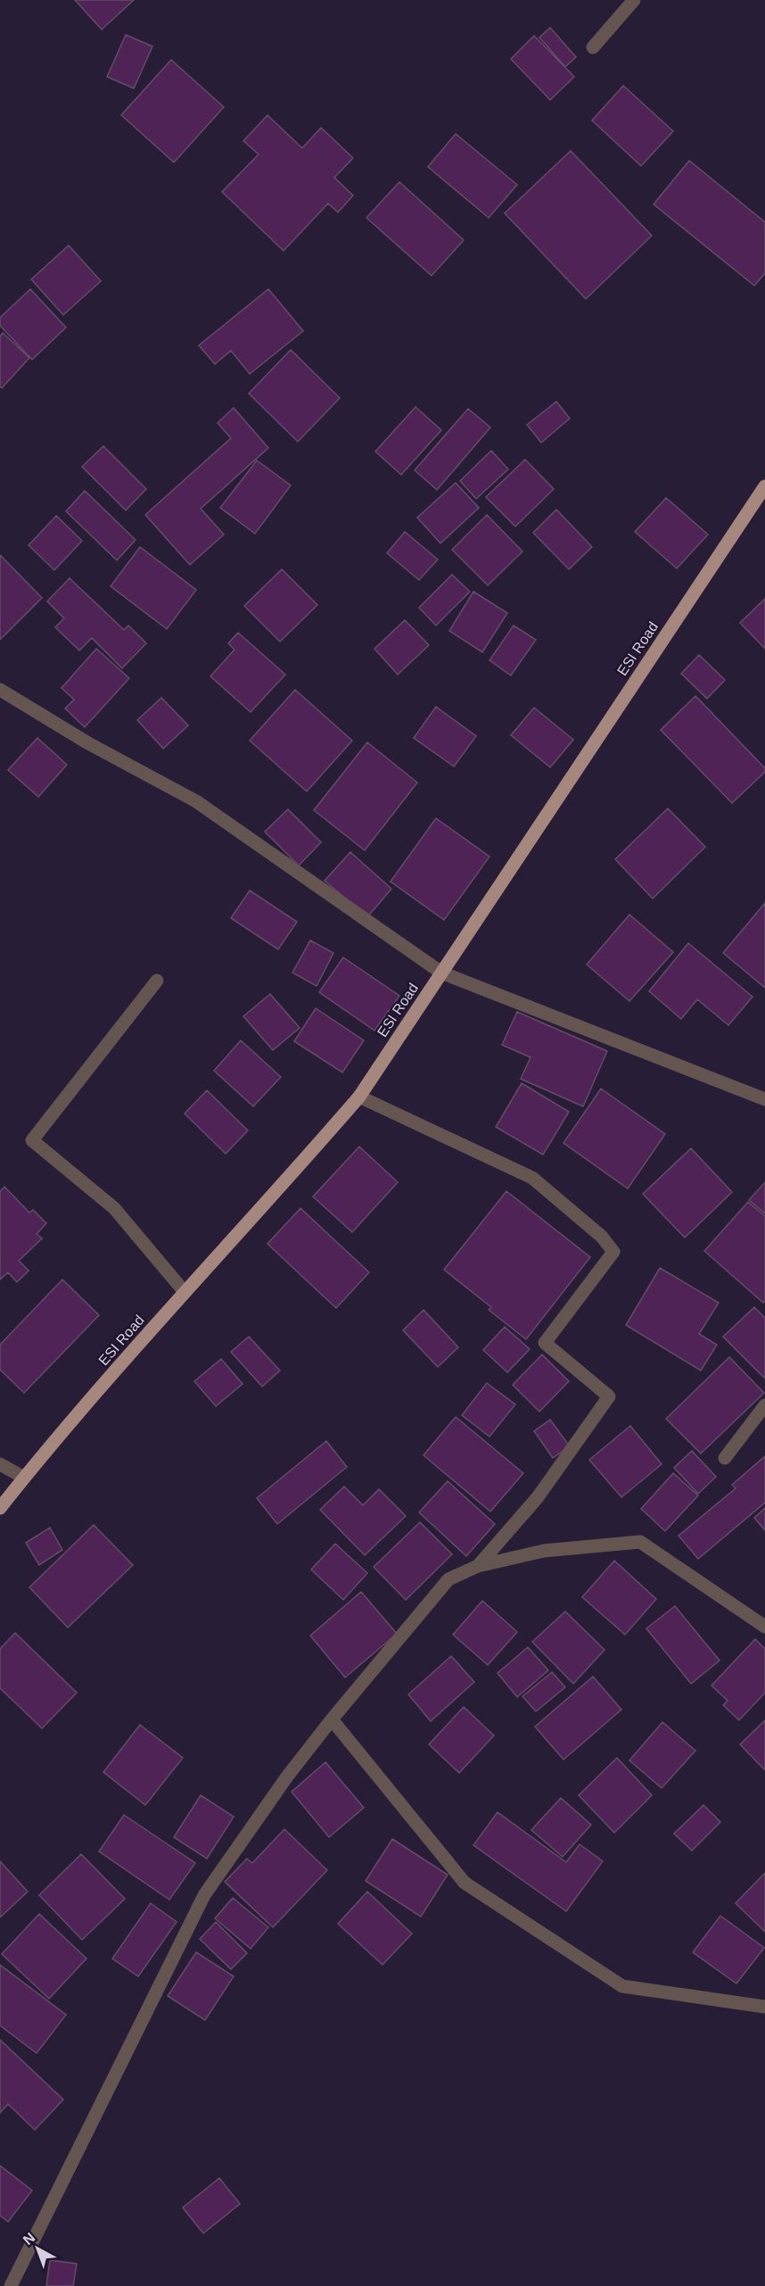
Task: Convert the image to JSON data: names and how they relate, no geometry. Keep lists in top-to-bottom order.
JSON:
{
  "streets": {
    "main road": ["ESI Road"]
  },
  "north": "top left"
}
